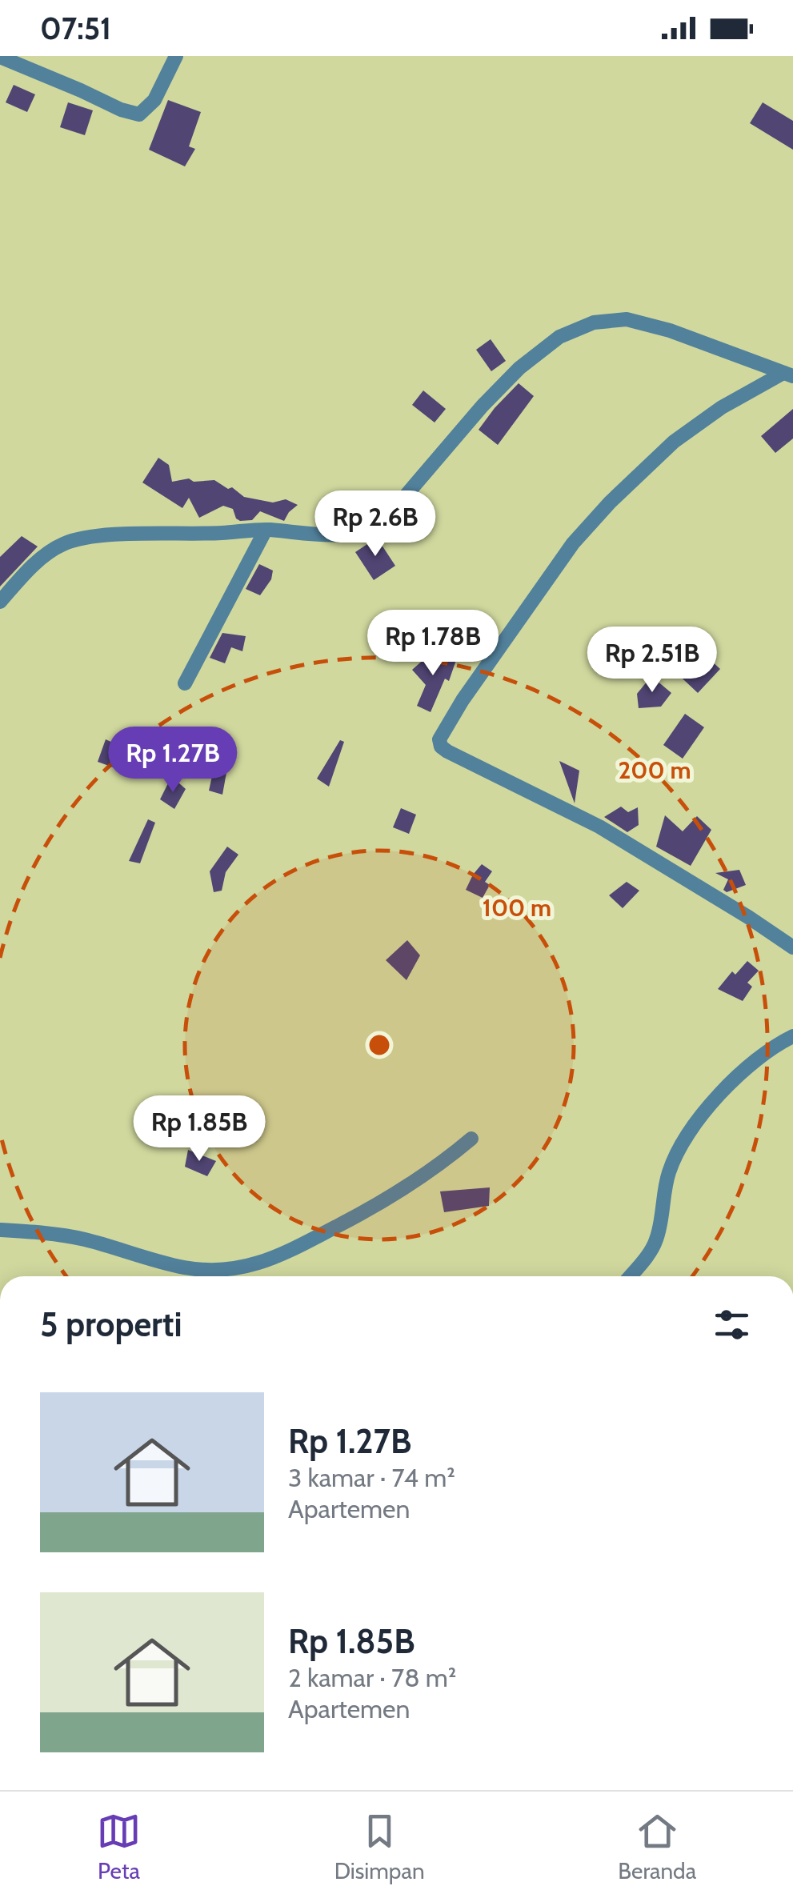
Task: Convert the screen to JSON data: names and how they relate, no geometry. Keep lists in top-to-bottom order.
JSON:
{
  "page": {
    "status": "07:51",
    "price": [
      "Rp 2.6B",
      "Rp 1.78B",
      "Rp 2.51B",
      "Rp 1.27B",
      "Rp 1.85B"
    ],
    "heading": "5 properti",
    "list": [
      {
        "name": "Rp 1.27B",
        "note": "3 kamar · 74 m² · Apartemen"
      },
      {
        "name": "Rp 1.85B",
        "note": "2 kamar · 78 m² · Apartemen"
      }
    ],
    "tabs": ["Peta", "Disimpan", "Beranda"]
  },
  "rings": ["200 m", "100 m"]
}
